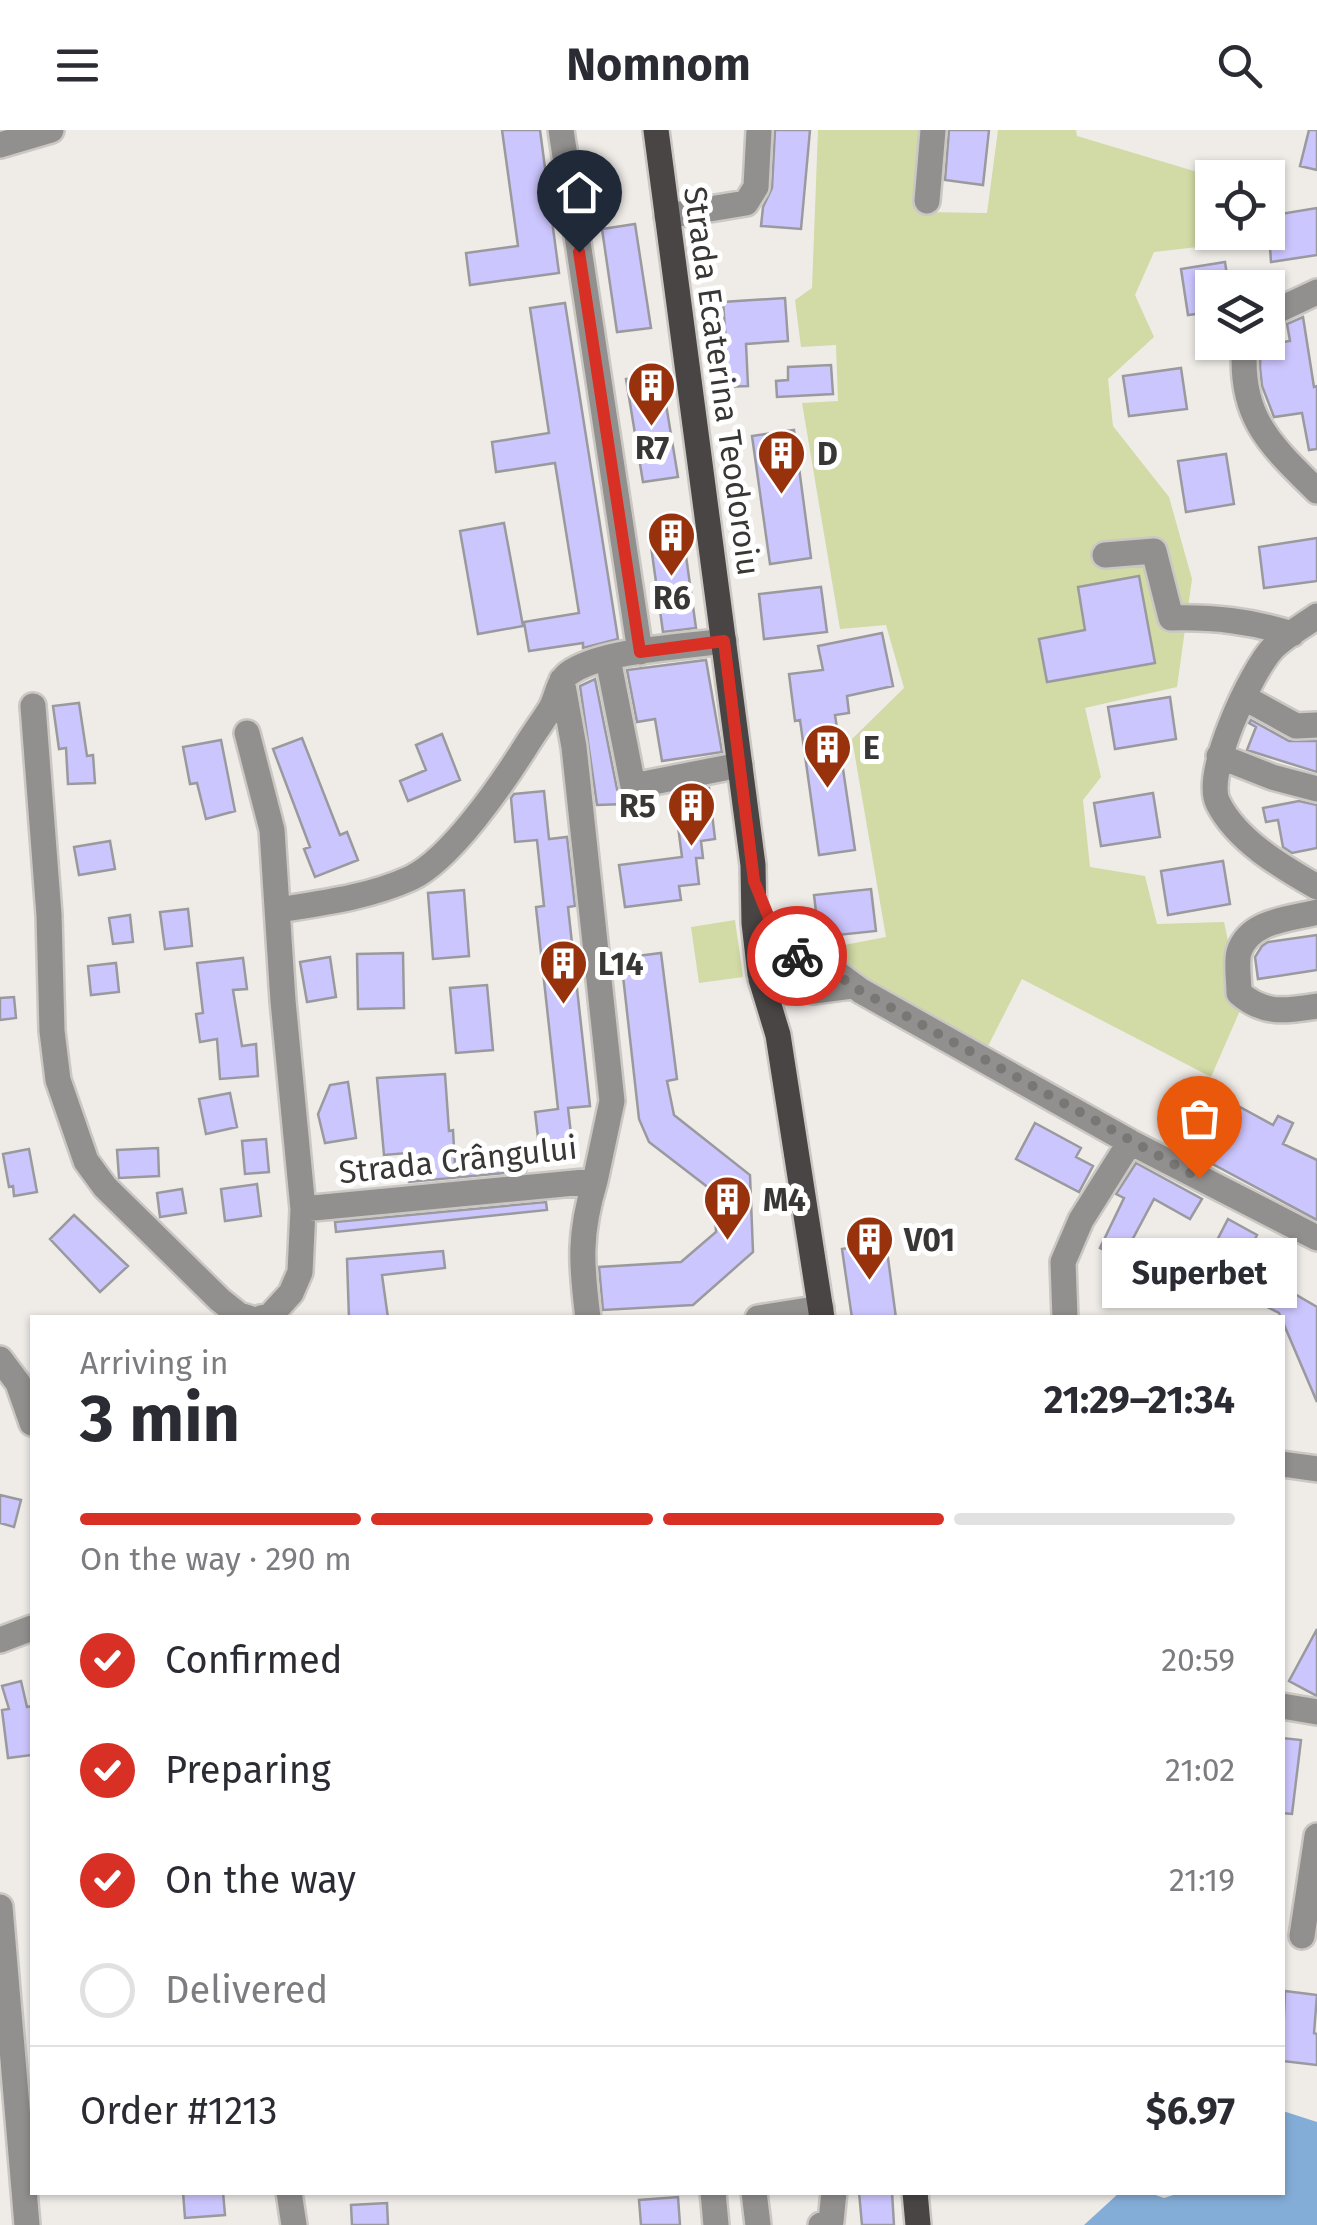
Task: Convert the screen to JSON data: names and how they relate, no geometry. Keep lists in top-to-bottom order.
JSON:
{
  "streets": {
    "main road": ["Strada Ecaterina Teodoroiu"],
    "street": ["Strada Crângului"]
  },
  "places": {
    "building": [
      "R7",
      "D",
      "R6",
      "E",
      "R5",
      "L14",
      "M4",
      "V01"
    ],
    "other": ["Superbet"]
  },
  "page": {
    "header": "Nomnom",
    "bubble": "Superbet",
    "heading": ["3 min", "Arriving in", "21:29–21:34"],
    "panel": ["Order #1213", "$6.97"],
    "bar": "On the way · 290 m",
    "list": [
      ["Confirmed", "20:59"],
      ["Preparing", "21:02"],
      ["On the way", "21:19"],
      "Delivered"
    ]
  }
}
